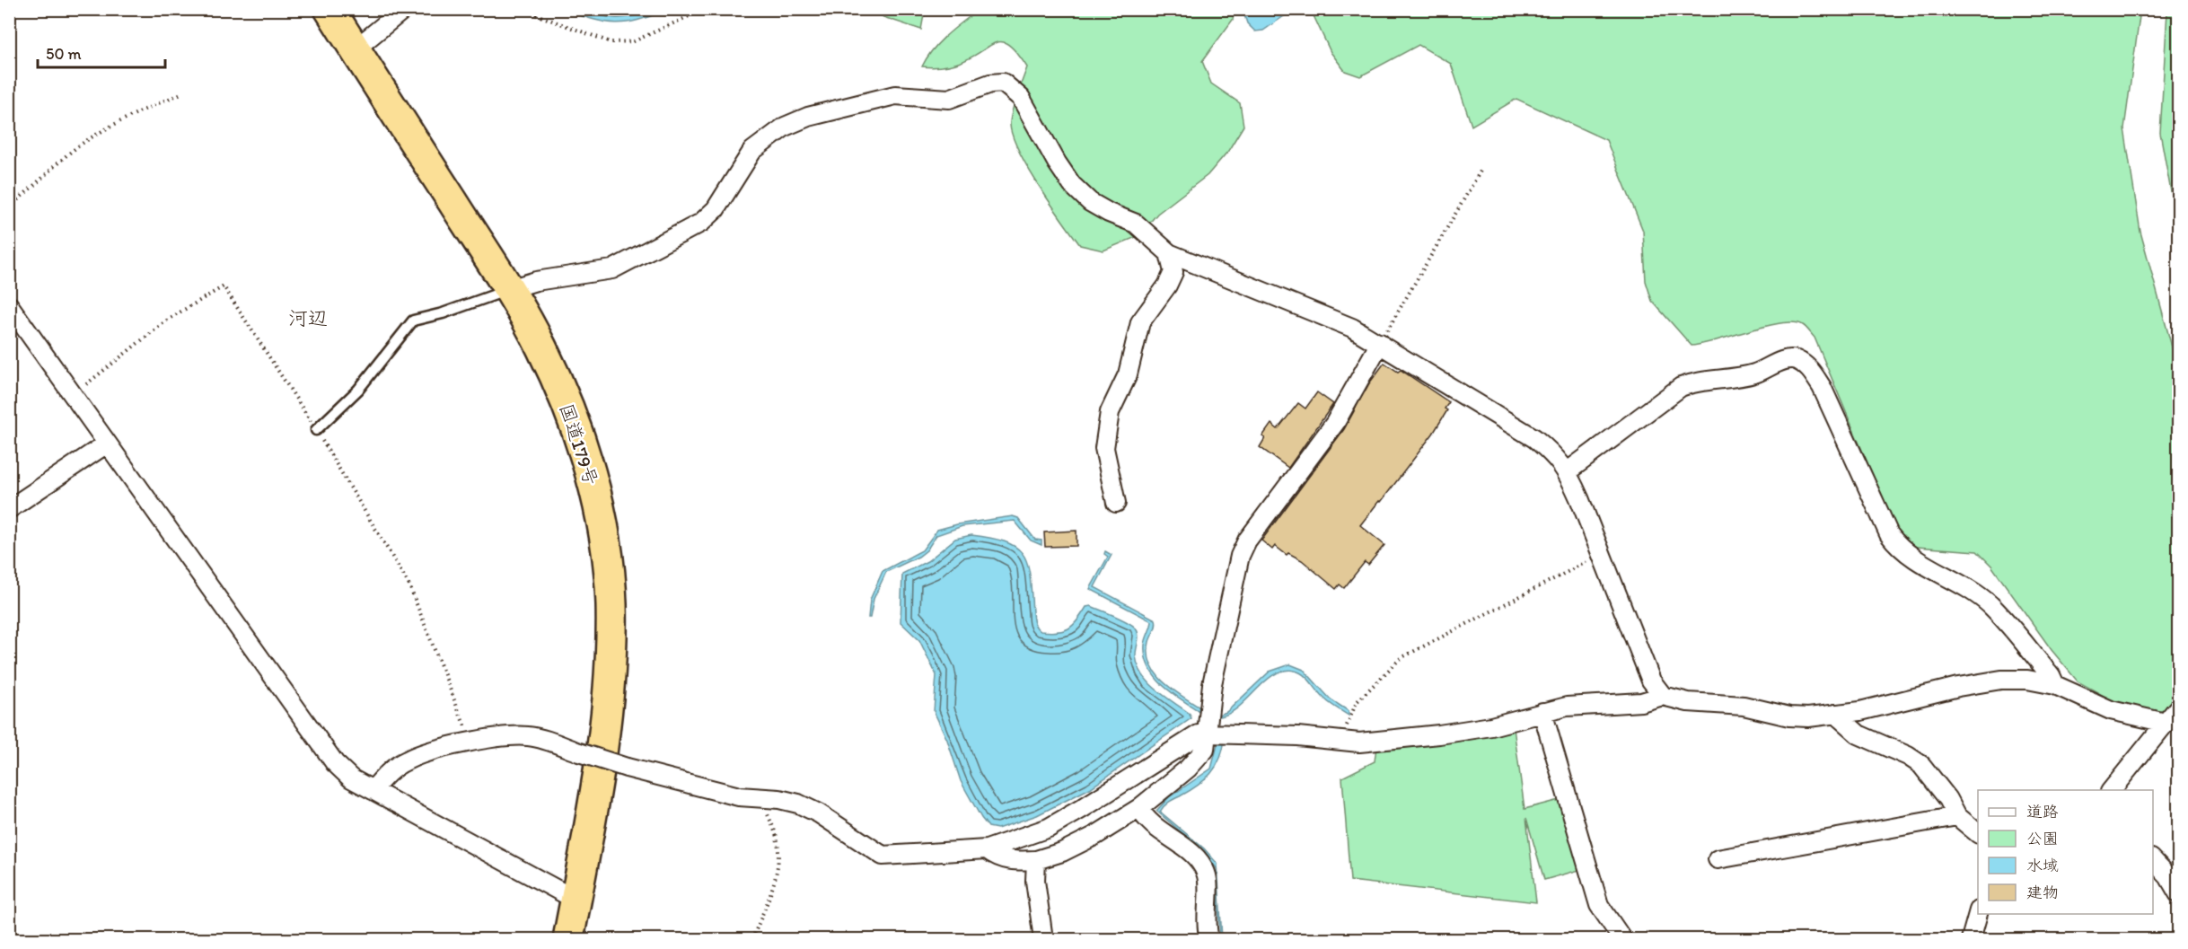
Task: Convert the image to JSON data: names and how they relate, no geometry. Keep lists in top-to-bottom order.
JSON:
{
  "streets": {
    "highway": ["国道179号"]
  },
  "districts": ["河辺"],
  "legend": [
    "道路",
    "公園",
    "水域",
    "建物"
  ],
  "scale_bar": "50 m"
}
